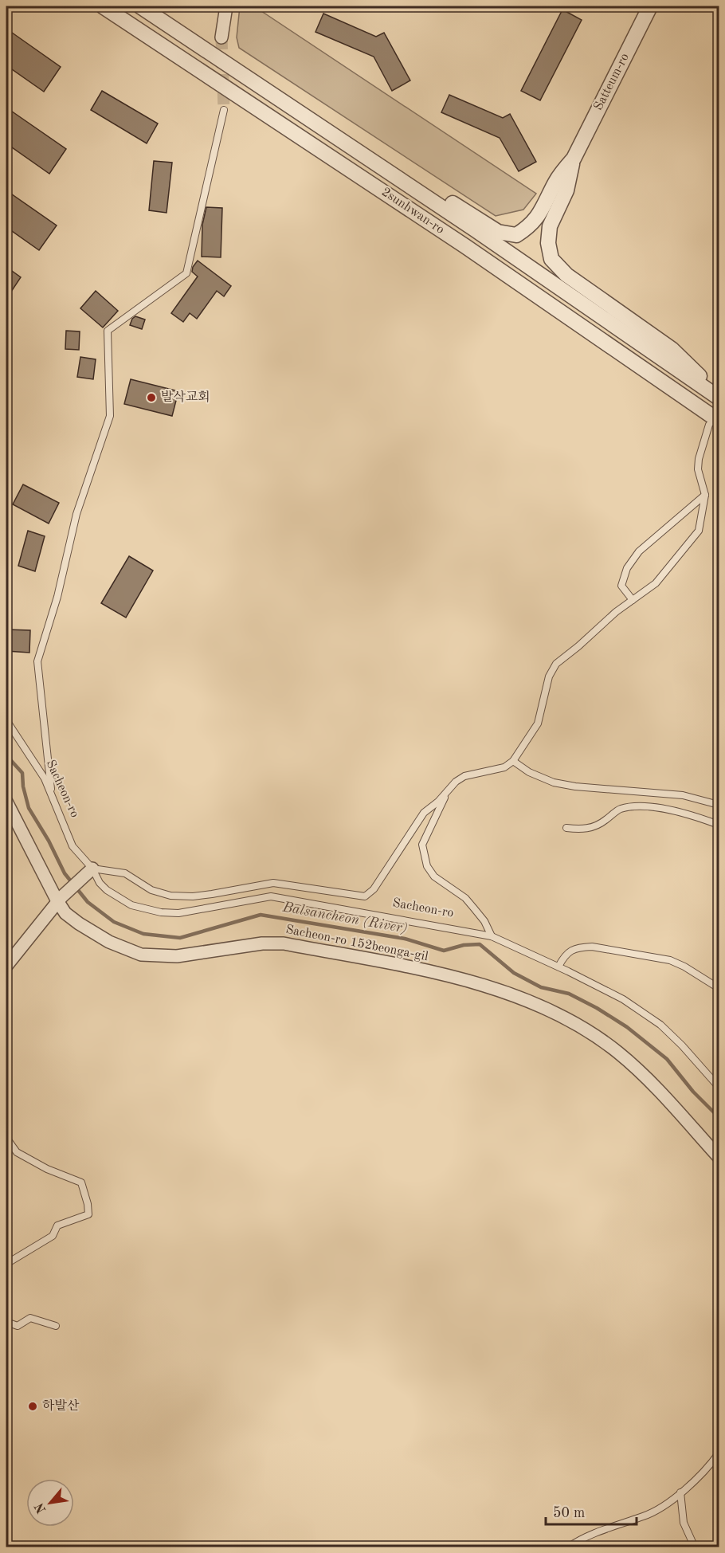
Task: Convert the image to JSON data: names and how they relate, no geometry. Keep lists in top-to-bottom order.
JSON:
{
  "streets": {
    "street": ["Satteum-ro", "2sunhwan-ro", "Sacheon-ro 152beonga-gil"],
    "lane": ["Sacheon-ro"]
  },
  "water": ["Balsancheon (River)"],
  "places": ["발삭교회", "하발산"],
  "scale_bar": "50 m",
  "north": "bottom left"
}
